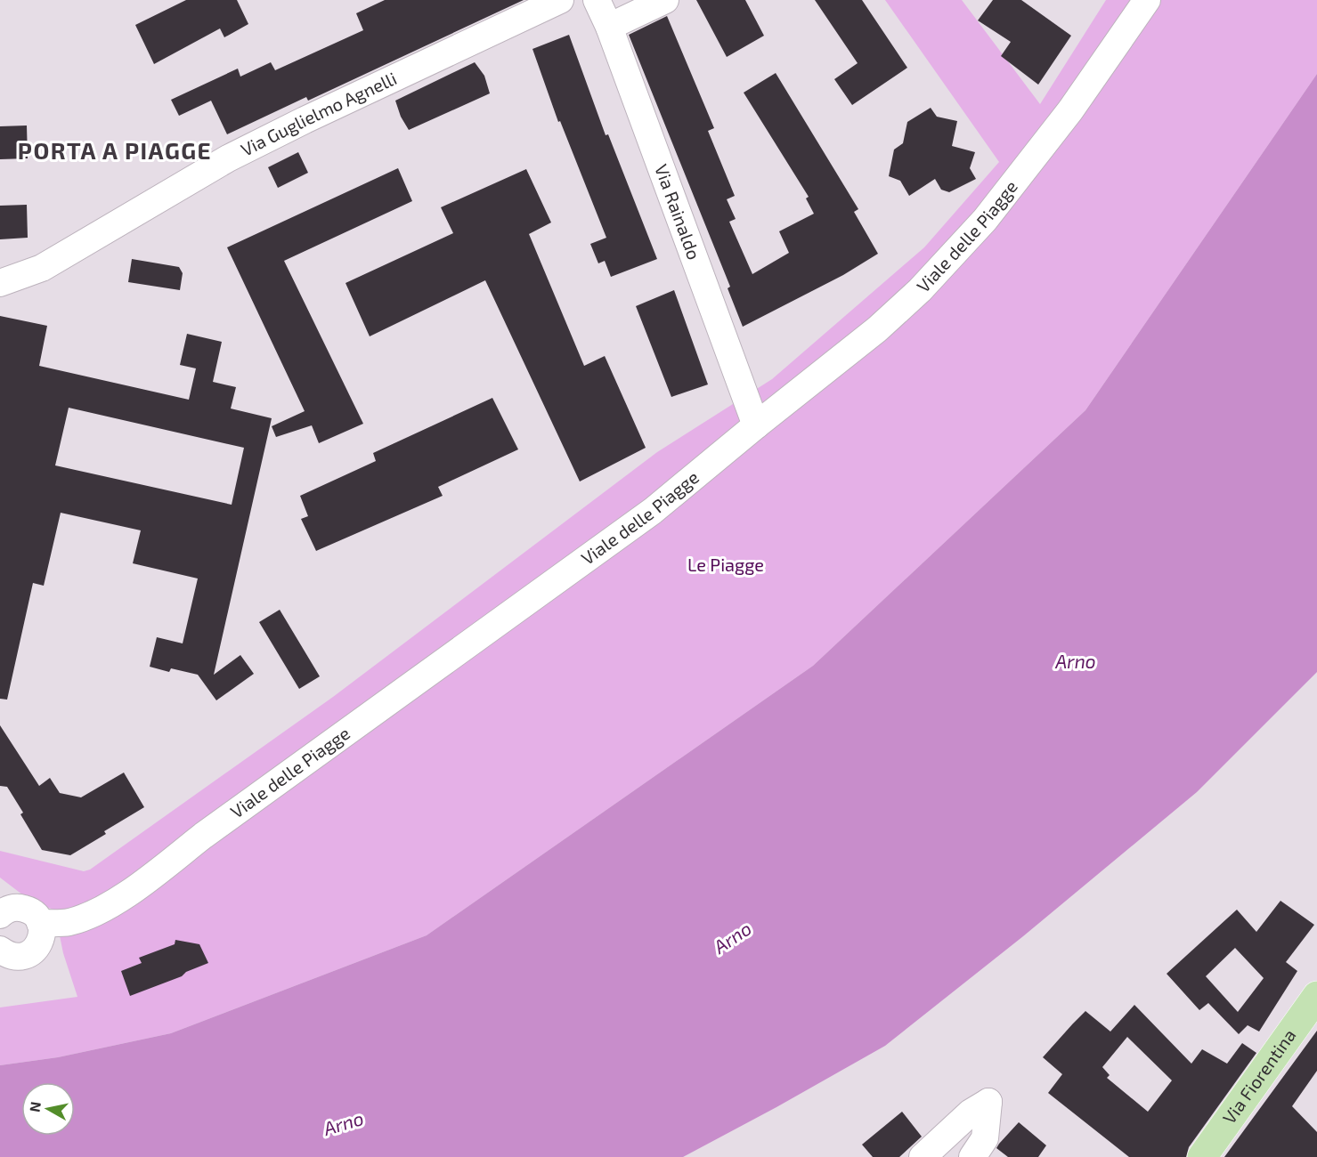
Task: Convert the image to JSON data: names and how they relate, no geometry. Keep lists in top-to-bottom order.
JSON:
{
  "streets": {
    "main road": ["Via Fiorentina"],
    "street": ["Via Guglielmo Agnelli", "Via Rainaldo", "Viale delle Piagge"]
  },
  "crossings": [
    ["Via Rainaldo", "Viale delle Piagge"]
  ],
  "districts": ["PORTA A PIAGGE"],
  "water": ["Arno"],
  "parks": ["Le Piagge"],
  "north": "left"
}
